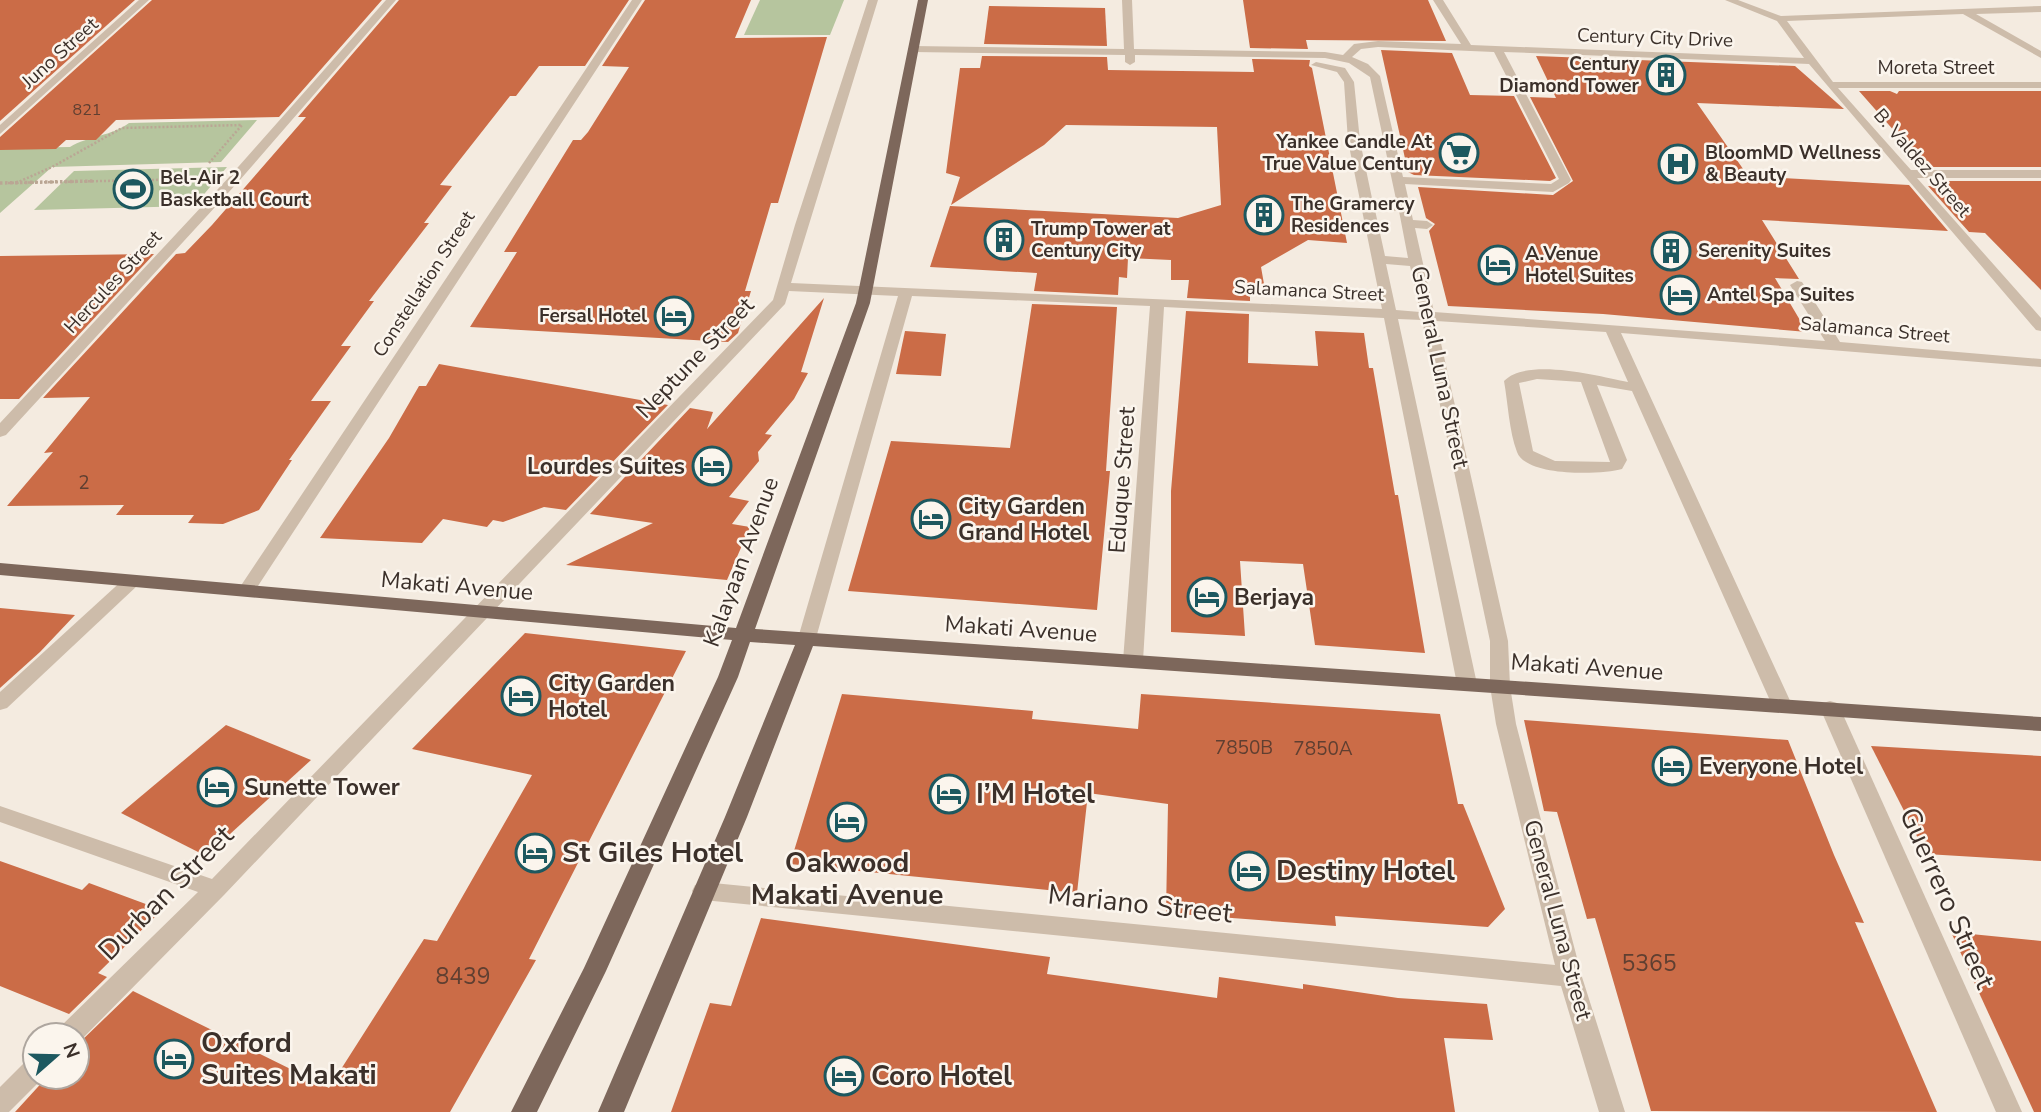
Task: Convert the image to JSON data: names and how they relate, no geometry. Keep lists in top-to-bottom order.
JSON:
{
  "streets": {
    "main road": ["Kalayaan Avenue", "Makati Avenue"],
    "street": [
      "Century City Drive",
      "Juno Street",
      "Moreta Street",
      "B. Valdez Street",
      "Hercules Street",
      "Constellation Street",
      "Salamanca Street",
      "Neptune Street",
      "General Luna Street",
      "Eduque Street",
      "Durban Street",
      "Guerrero Street",
      "Mariano Street"
    ]
  },
  "crossings": [
    ["Century City Drive", "B. Valdez Street"],
    ["Century City Drive", "General Luna Street"],
    ["Moreta Street", "B. Valdez Street"],
    ["Constellation Street", "Makati Avenue"],
    ["Salamanca Street", "Neptune Street"],
    ["Salamanca Street", "General Luna Street"],
    ["Salamanca Street", "Eduque Street"],
    ["Salamanca Street", "Kalayaan Avenue"],
    ["Neptune Street", "Makati Avenue"],
    ["Neptune Street", "Durban Street"],
    ["General Luna Street", "Kalayaan Avenue"],
    ["General Luna Street", "Makati Avenue"],
    ["General Luna Street", "Mariano Street"],
    ["Eduque Street", "Makati Avenue"],
    ["Kalayaan Avenue", "Makati Avenue"],
    ["Makati Avenue", "Durban Street"],
    ["Makati Avenue", "Guerrero Street"]
  ],
  "places": {
    "building": [
      "Century Diamond Tower",
      "The Gramercy Residences",
      "Trump Tower at Century City",
      "Serenity Suites"
    ],
    "supermarket": ["Yankee Candle At True Value Century"],
    "hospital": ["BloomMD Wellness & Beauty"],
    "sports": ["Bel-Air 2 Basketball Court"],
    "hotel": [
      "A.Venue Hotel Suites",
      "Antel Spa Suites",
      "Fersal Hotel",
      "Lourdes Suites",
      "City Garden Grand Hotel",
      "Berjaya",
      "City Garden Hotel",
      "Everyone Hotel",
      "Sunette Tower",
      "I’M Hotel",
      "Oakwood Makati Avenue",
      "St Giles Hotel",
      "Destiny Hotel",
      "Oxford Suites Makati",
      "Coro Hotel"
    ]
  },
  "house_numbers": [
    "821",
    "2",
    "7850B",
    "7850A",
    "5365",
    "8439"
  ],
  "north": "right"
}
